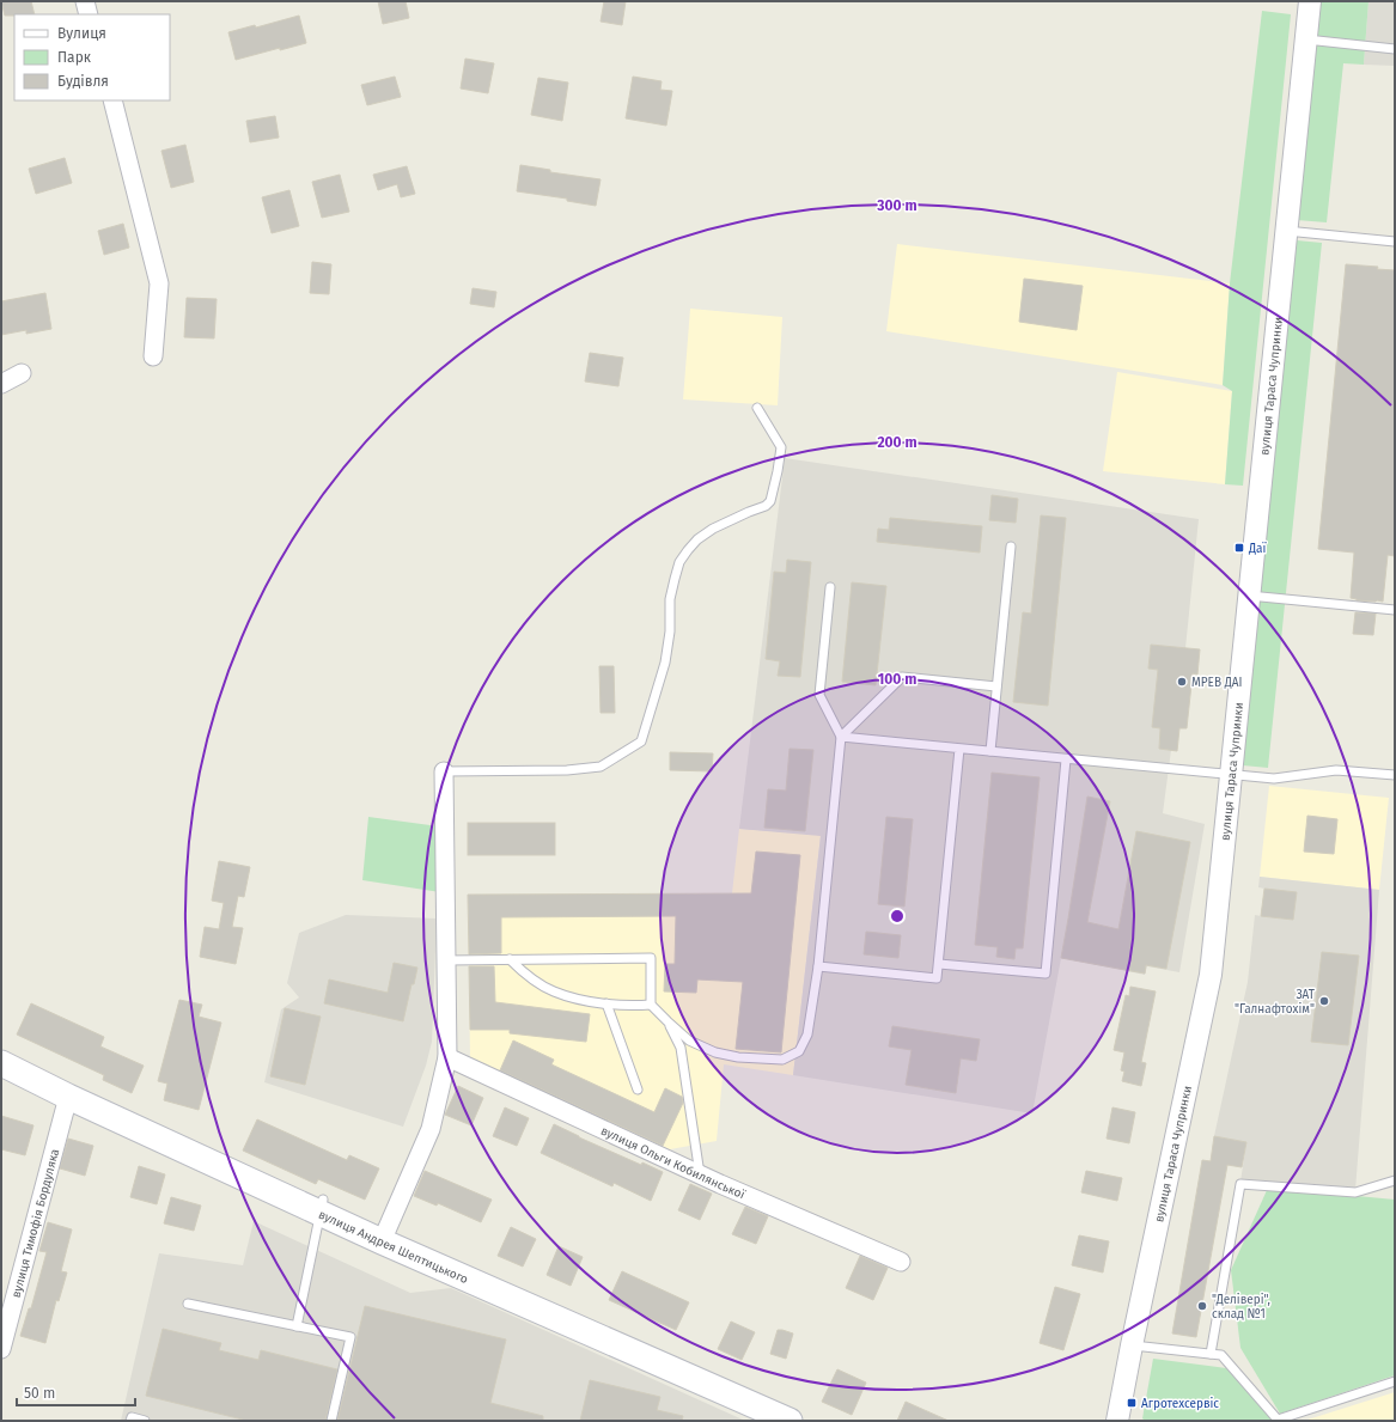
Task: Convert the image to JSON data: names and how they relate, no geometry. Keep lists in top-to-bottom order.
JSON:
{
  "streets": {
    "main road": ["вулиця Андрея Шептицького"],
    "street": ["вулиця Тараса Чупринки", "вулиця Ольги Кобилянської", "вулиця Тимофія Бордуляка"]
  },
  "crossings": [
    ["вулиця Тимофія Бордуляка", "вулиця Андрея Шептицького"]
  ],
  "places": {
    "transit": ["Даї", "Агротехсервіс"],
    "other": ["МРЕВ ДАІ", "ЗАТ \"Галнафтохім\"", "\"Делівері\", склад №1"]
  },
  "legend": ["Вулиця", "Парк", "Будівля"],
  "scale_bar": "50 m",
  "rings": ["300 m", "200 m", "100 m"]
}
